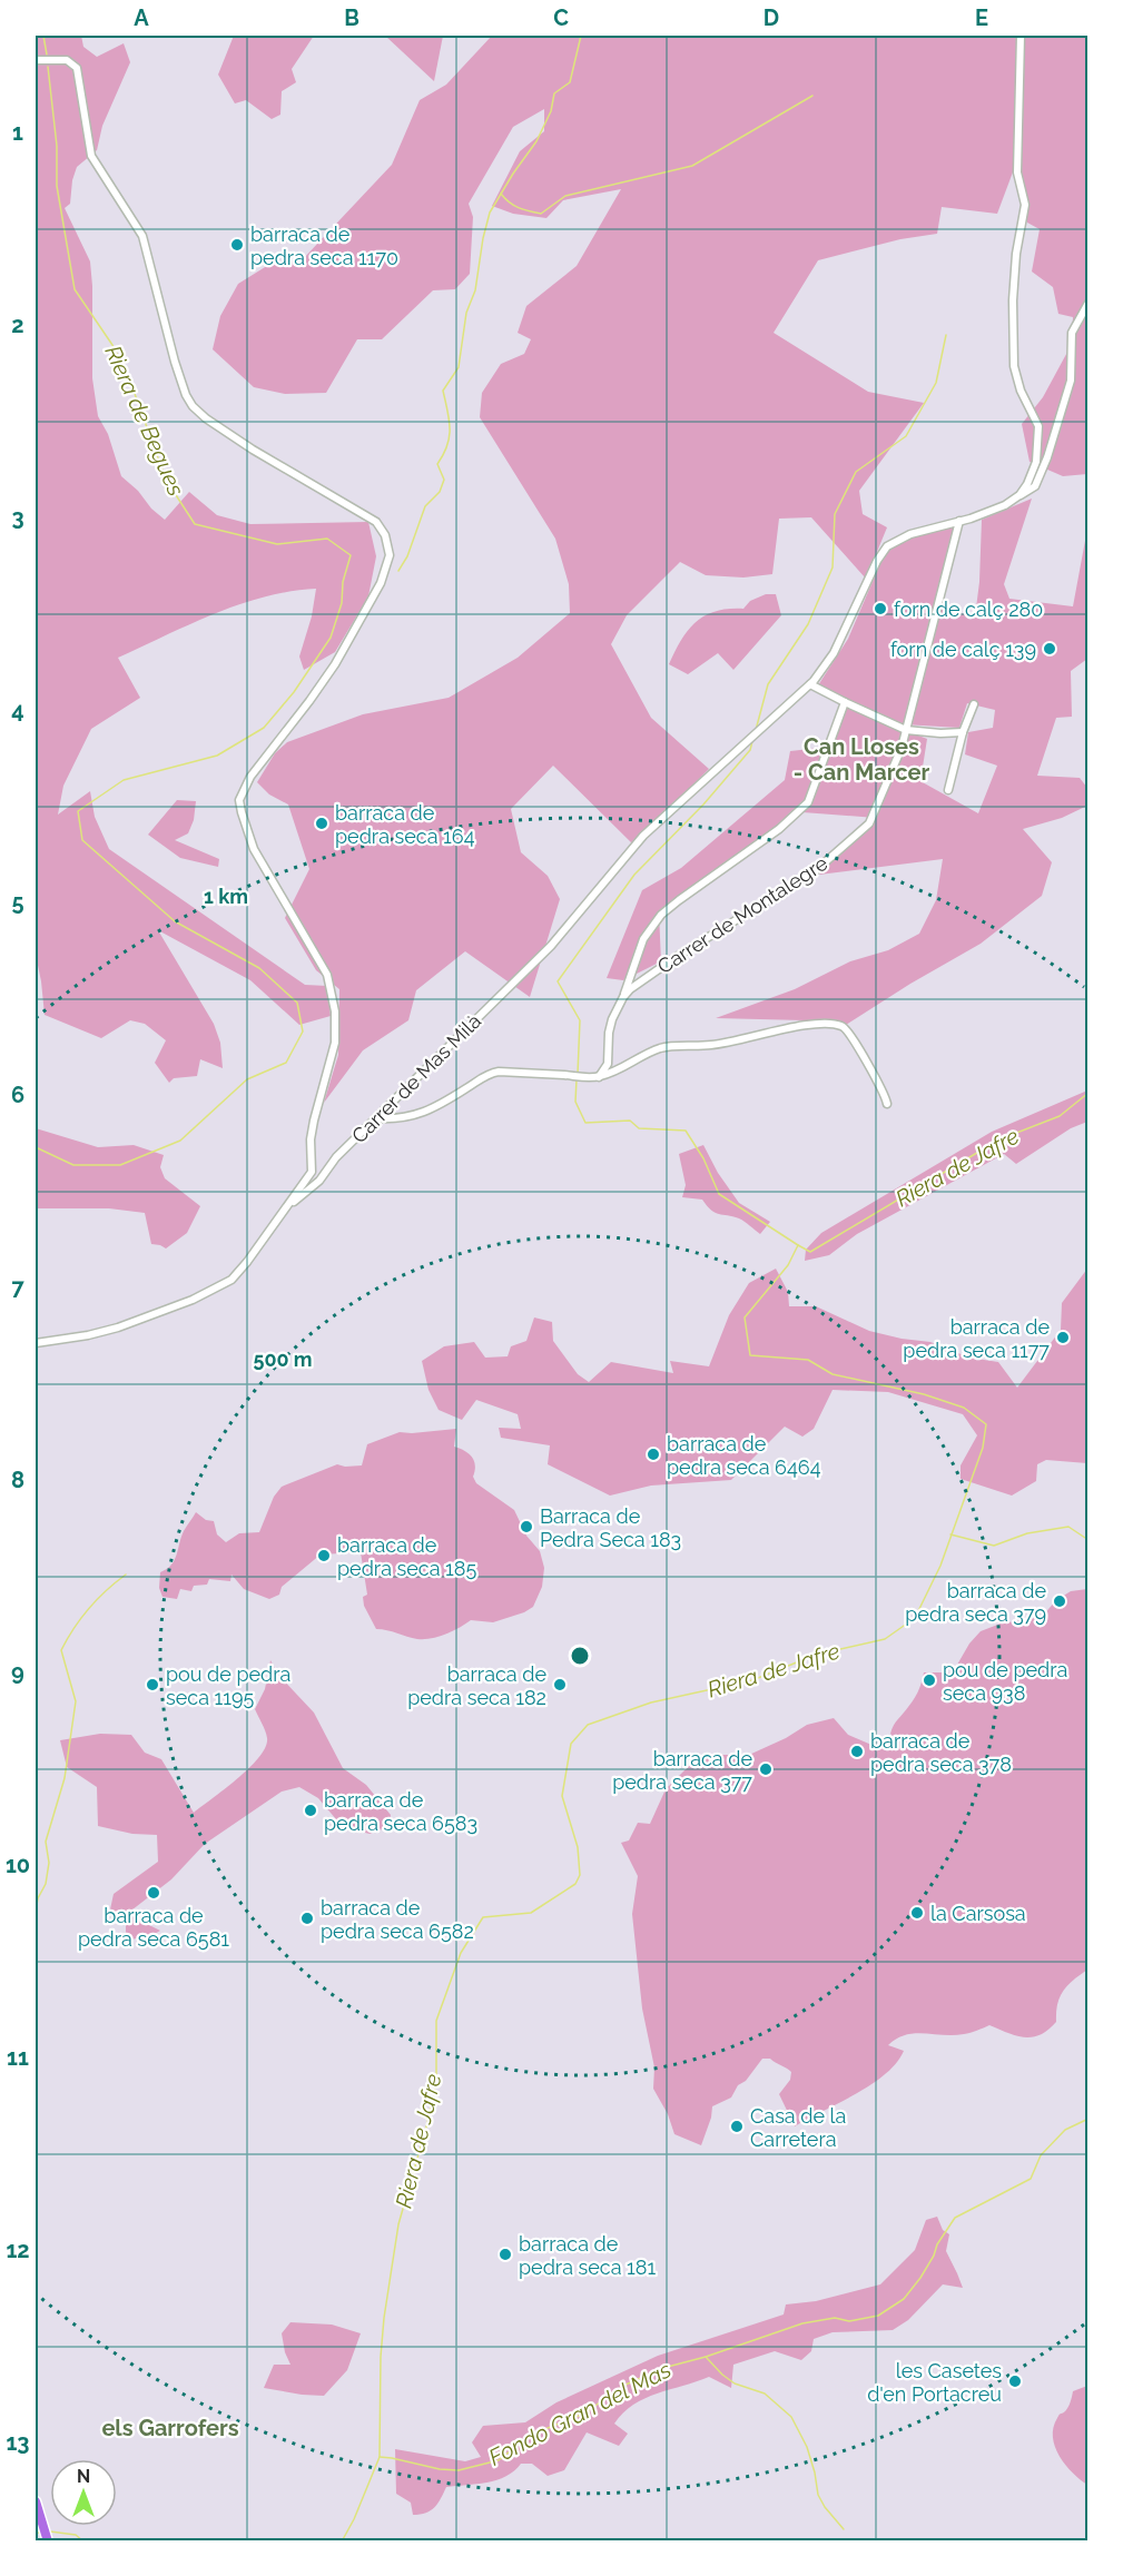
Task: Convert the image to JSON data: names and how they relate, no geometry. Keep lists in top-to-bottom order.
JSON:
{
  "streets": {
    "street": ["Carrer de Montalegre", "Carrer de Mas Milà"]
  },
  "crossings": [
    ["Carrer de Montalegre", "Carrer de Mas Milà"]
  ],
  "districts": ["Can Lloses - Can Marcer", "els Garrofers"],
  "water": ["Riera de Begues", "Riera de Jafre", "Fondo Gran del Mas"],
  "places": [
    "barraca de pedra seca 1170",
    "forn de calç 280",
    "forn de calç 139",
    "barraca de pedra seca 164",
    "barraca de pedra seca 1177",
    "barraca de pedra seca 6464",
    "Barraca de Pedra Seca 183",
    "barraca de pedra seca 185",
    "barraca de pedra seca 379",
    "pou de pedra seca 938",
    "pou de pedra seca 1195",
    "barraca de pedra seca 182",
    "barraca de pedra seca 378",
    "barraca de pedra seca 377",
    "barraca de pedra seca 6583",
    "barraca de pedra seca 6581",
    "la Carsosa",
    "barraca de pedra seca 6582",
    "Casa de la Carretera",
    "barraca de pedra seca 181",
    "les Casetes d'en Portacreu"
  ],
  "north": "top",
  "grid": {
    "columns": [
      "A",
      "B",
      "C",
      "D",
      "E"
    ],
    "rows": [
      "1",
      "2",
      "3",
      "4",
      "5",
      "6",
      "7",
      "8",
      "9",
      "10",
      "11",
      "12",
      "13"
    ]
  },
  "rings": ["1 km", "500 m"]
}
